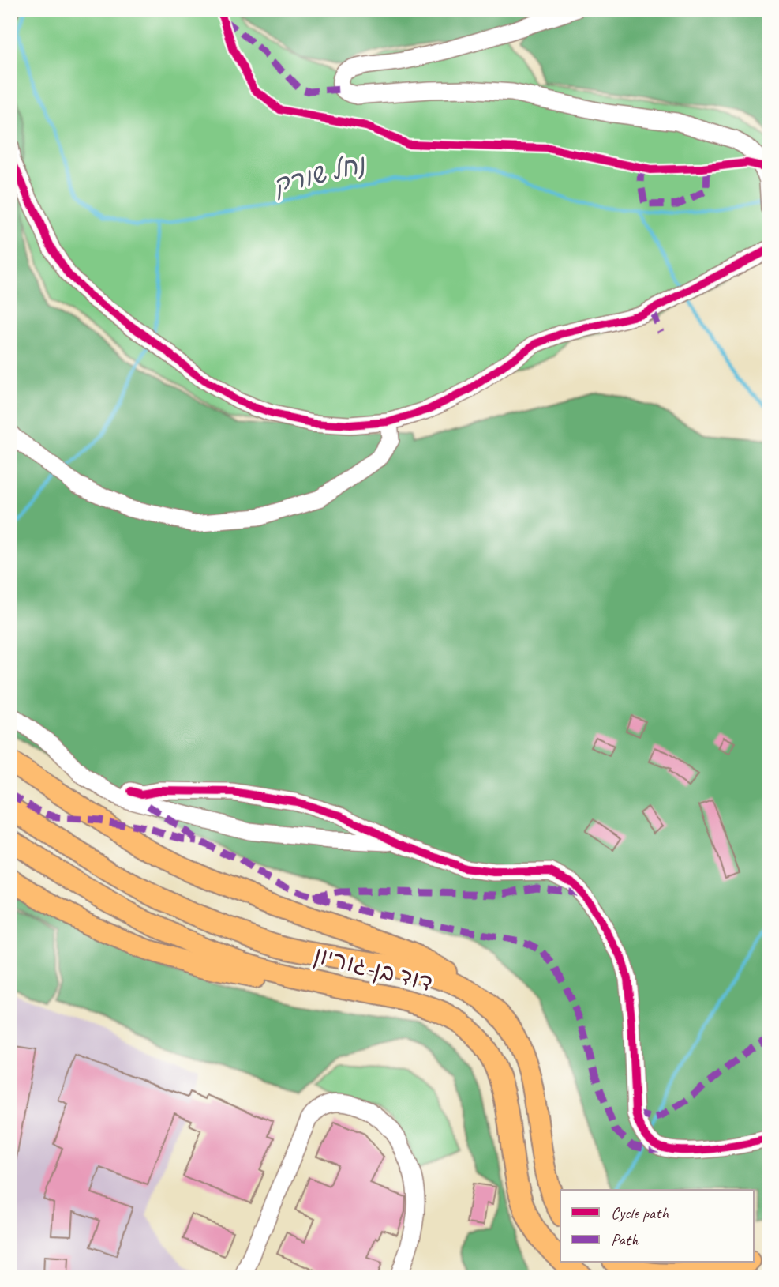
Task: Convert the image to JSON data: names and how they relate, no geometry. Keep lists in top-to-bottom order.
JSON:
{
  "streets": {
    "main road": ["דוד בן-גוריון"]
  },
  "water": ["נחל שורק"],
  "legend": ["Cycle path", "Path"]
}
